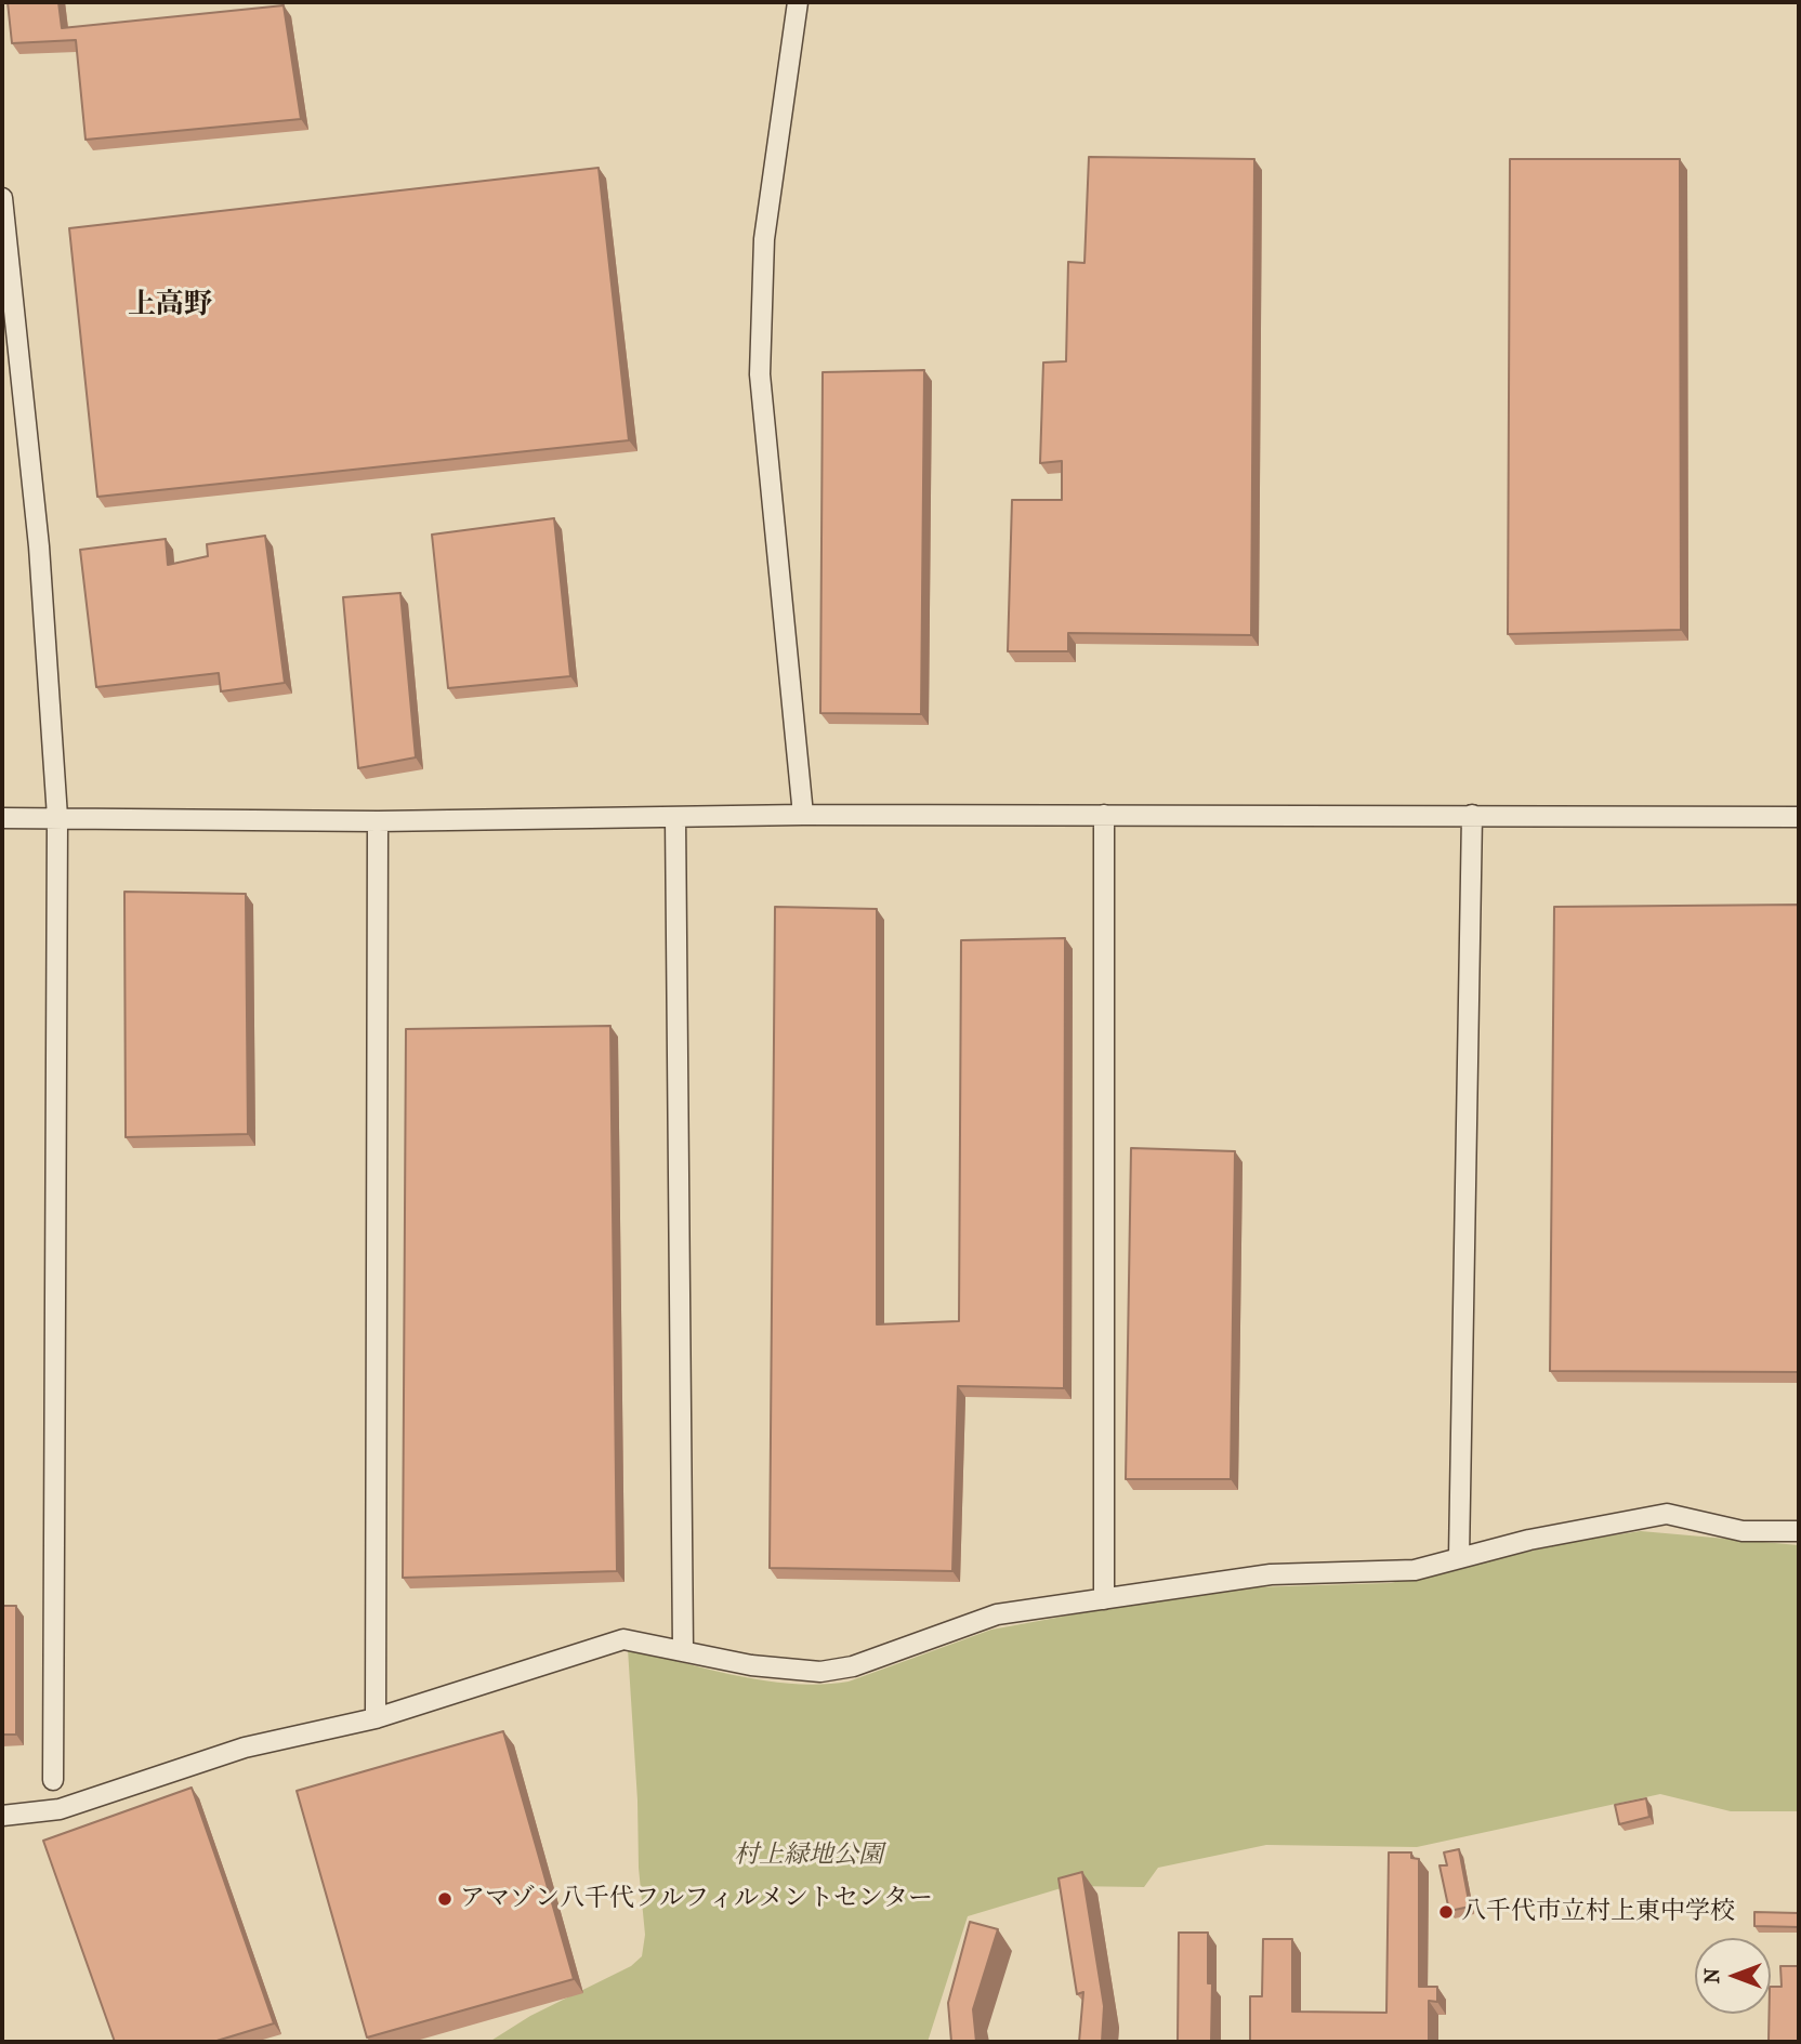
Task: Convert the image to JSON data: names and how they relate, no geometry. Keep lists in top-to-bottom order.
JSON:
{
  "districts": ["上高野"],
  "parks": ["村上緑地公園"],
  "places": ["アマゾン八千代フルフィルメントセンター", "八千代市立村上東中学校"],
  "north": "left"
}
